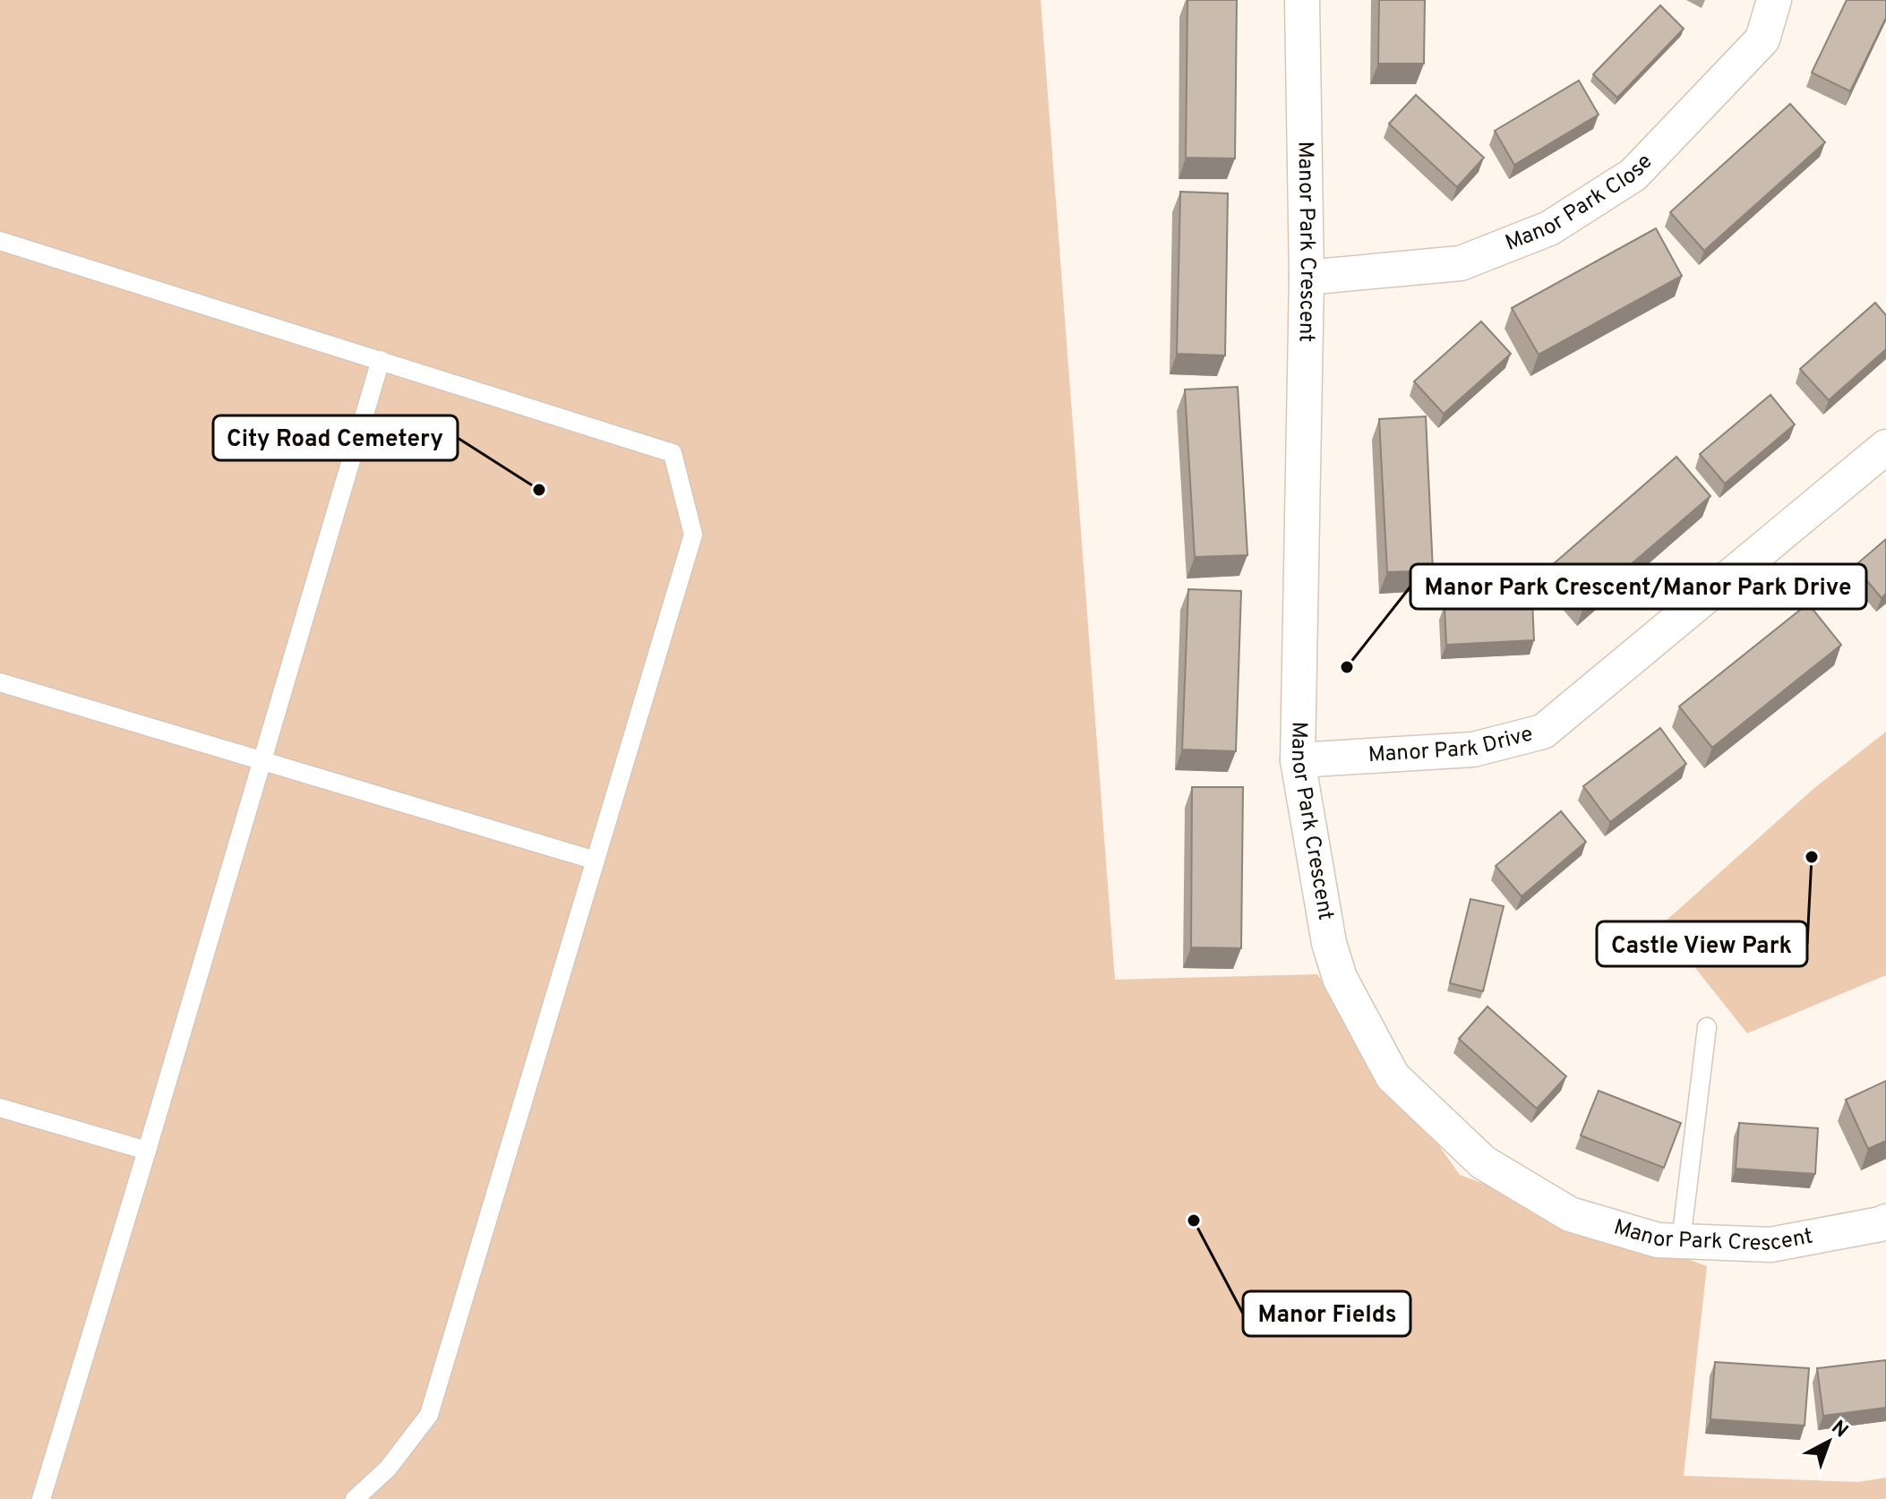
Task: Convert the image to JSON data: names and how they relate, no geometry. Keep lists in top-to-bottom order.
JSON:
{
  "streets": {
    "street": ["Manor Park Close", "Manor Park Crescent", "Manor Park Drive"]
  },
  "crossings": [
    ["Manor Park Close", "Manor Park Crescent"],
    ["Manor Park Crescent", "Manor Park Drive"]
  ],
  "places": [
    "City Road Cemetery",
    "Manor Park Crescent/Manor Park Drive",
    "Castle View Park",
    "Manor Fields"
  ],
  "north": "top right"
}
